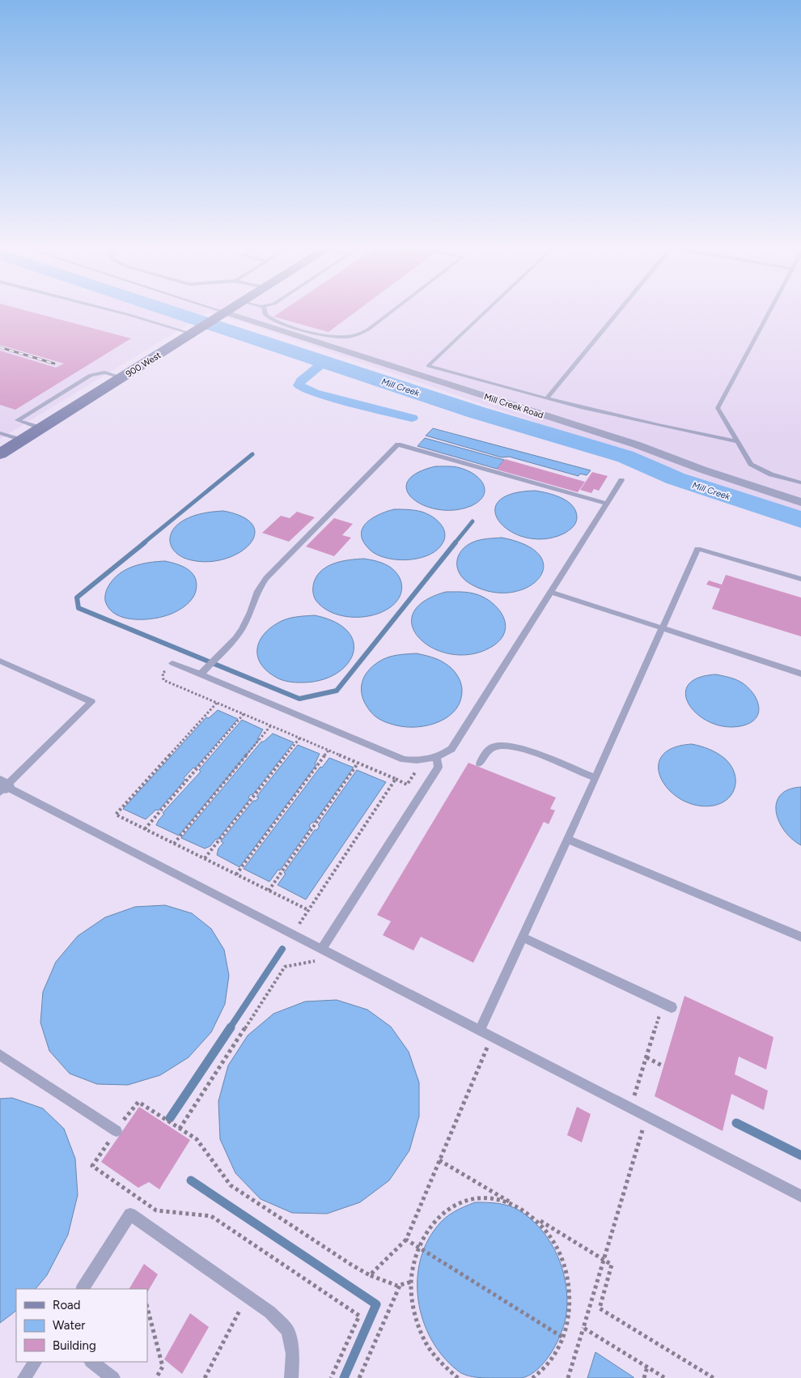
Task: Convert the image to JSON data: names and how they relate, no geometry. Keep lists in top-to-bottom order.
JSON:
{
  "streets": {
    "main road": ["900 West"],
    "street": ["Mill Creek Road"]
  },
  "crossings": [
    ["900 West", "Mill Creek Road"]
  ],
  "water": ["Mill Creek"],
  "legend": ["Road", "Water", "Building"]
}
